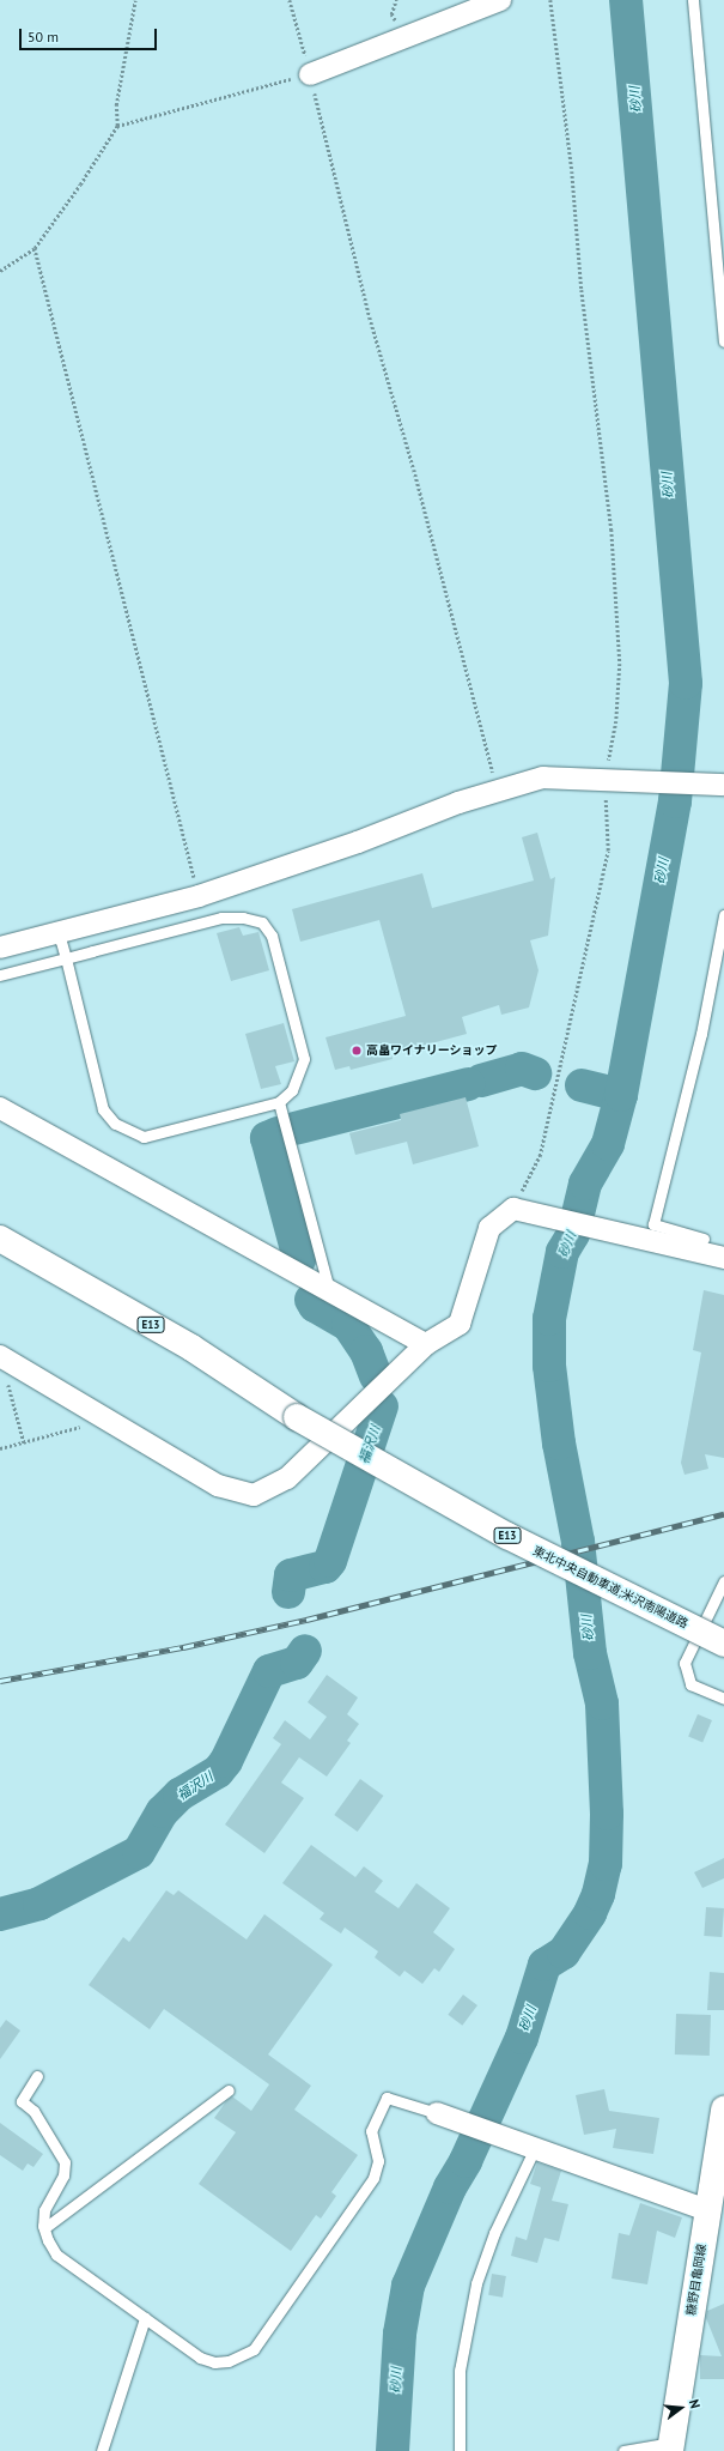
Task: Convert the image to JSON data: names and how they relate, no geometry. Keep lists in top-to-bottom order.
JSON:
{
  "streets": {
    "main road": ["E13", "東北中央自動車道;米沢南陽道路", "糠野目亀岡線"]
  },
  "water": ["砂川", "福沢川"],
  "places": ["高畠ワイナリーショップ"],
  "scale_bar": "50 m",
  "north": "right"
}
